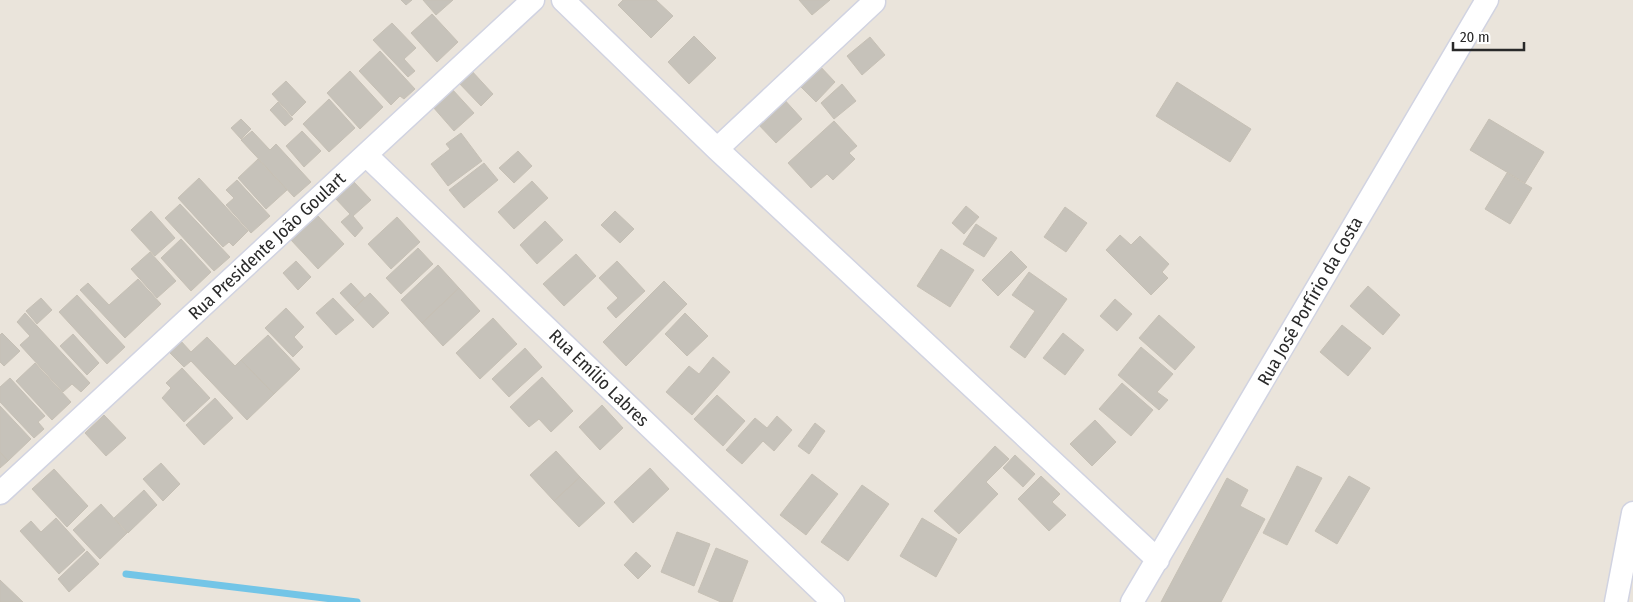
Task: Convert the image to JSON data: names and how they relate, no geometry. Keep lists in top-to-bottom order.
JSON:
{
  "streets": {
    "street": ["Rua Presidente João Goulart", "Rua José Porfírio da Costa", "Rua Emílio Labres"]
  },
  "crossings": [
    ["Rua Presidente João Goulart", "Rua Emílio Labres"]
  ],
  "scale_bar": "20 m"
}
